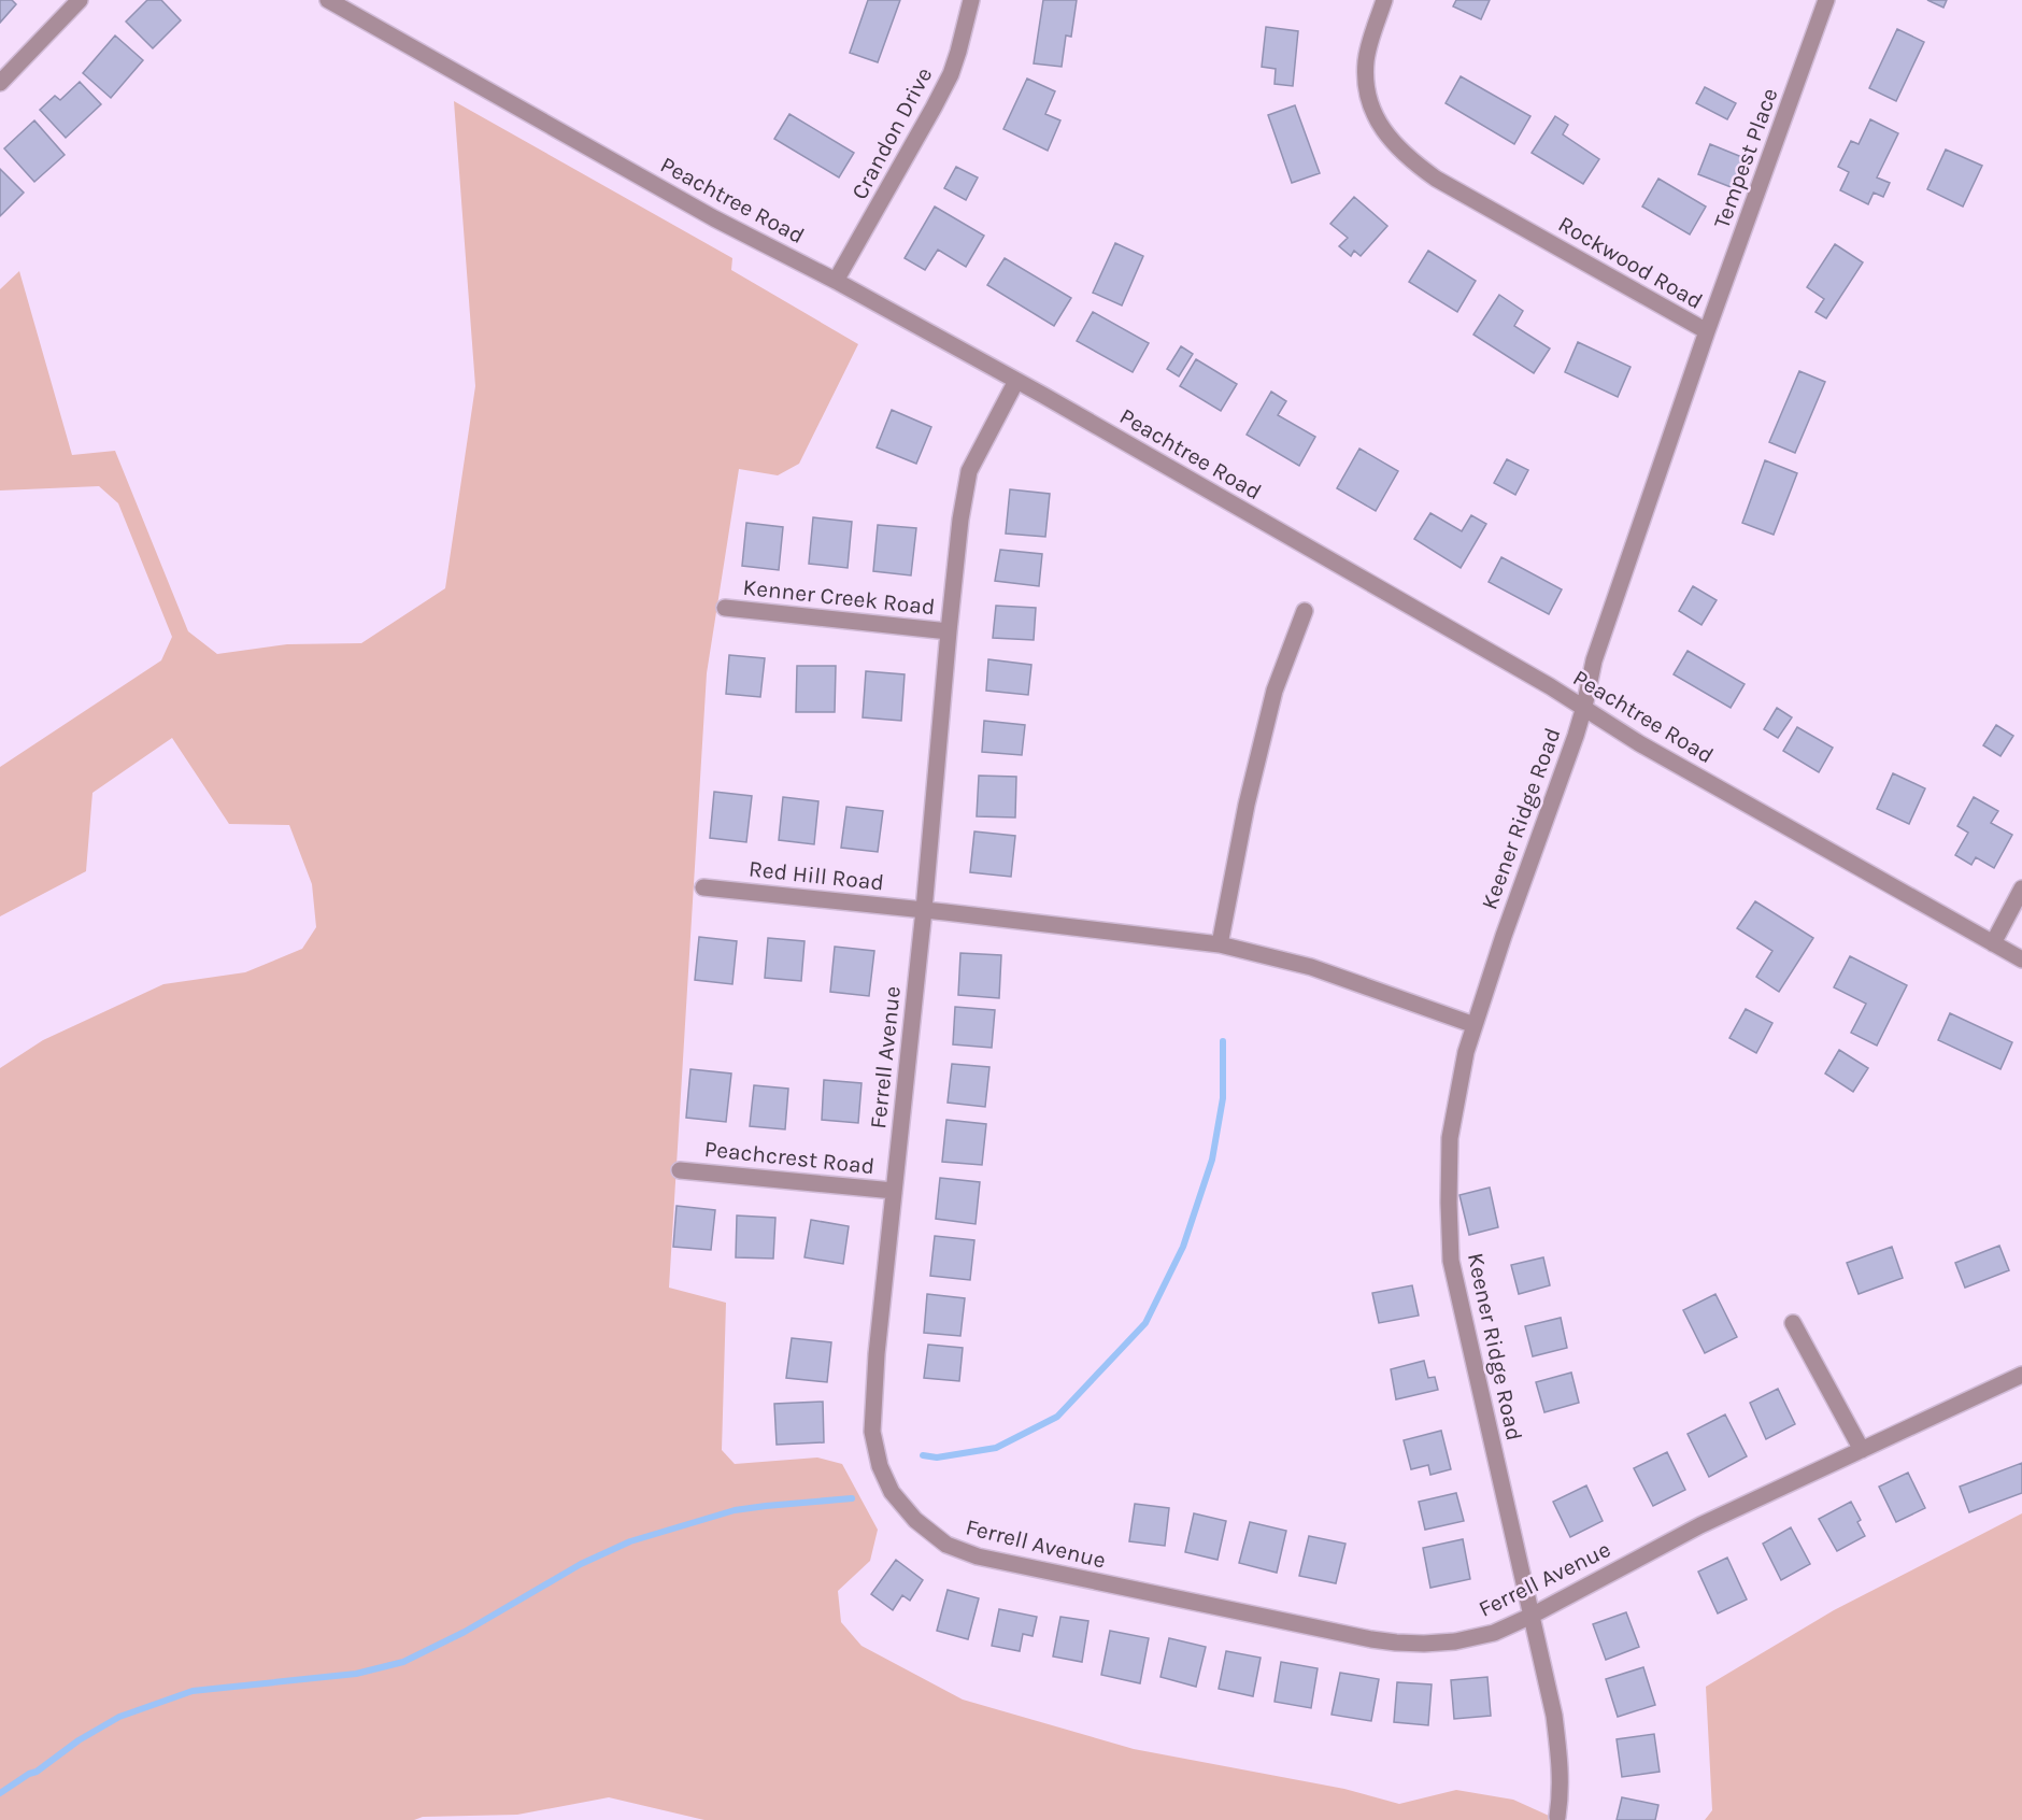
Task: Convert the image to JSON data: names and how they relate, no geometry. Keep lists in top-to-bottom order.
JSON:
{
  "streets": {
    "street": [
      "Crandon Drive",
      "Tempest Place",
      "Peachtree Road",
      "Rockwood Road",
      "Kenner Creek Road",
      "Keener Ridge Road",
      "Red Hill Road",
      "Ferrell Avenue",
      "Peachcrest Road"
    ]
  },
  "crossings": [
    ["Crandon Drive", "Peachtree Road"],
    ["Tempest Place", "Rockwood Road"],
    ["Peachtree Road", "Rockwood Road"],
    ["Peachtree Road", "Keener Ridge Road"],
    ["Peachtree Road", "Ferrell Avenue"],
    ["Rockwood Road", "Keener Ridge Road"],
    ["Kenner Creek Road", "Ferrell Avenue"],
    ["Keener Ridge Road", "Red Hill Road"],
    ["Keener Ridge Road", "Ferrell Avenue"],
    ["Red Hill Road", "Ferrell Avenue"],
    ["Ferrell Avenue", "Peachcrest Road"]
  ]
}
